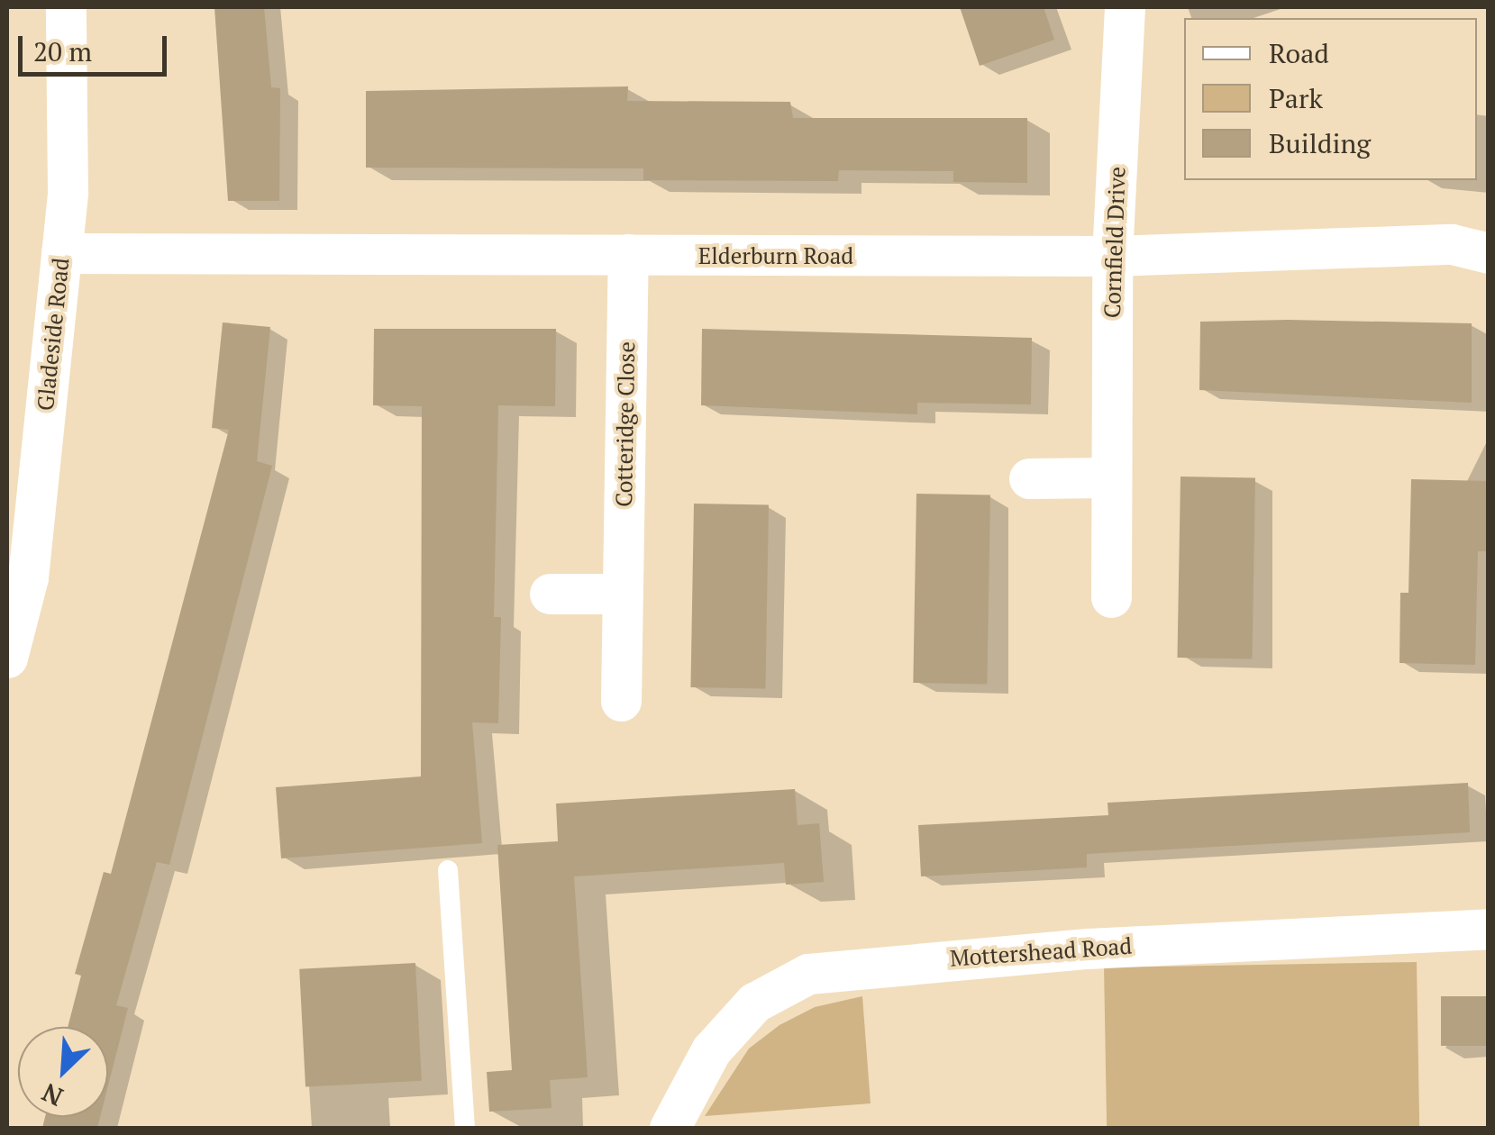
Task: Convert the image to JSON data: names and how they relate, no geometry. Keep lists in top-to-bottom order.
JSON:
{
  "streets": {
    "street": [
      "Cornfield Drive",
      "Elderburn Road",
      "Gladeside Road",
      "Cotteridge Close",
      "Mottershead Road"
    ]
  },
  "crossings": [
    ["Cornfield Drive", "Elderburn Road"],
    ["Elderburn Road", "Gladeside Road"],
    ["Elderburn Road", "Cotteridge Close"]
  ],
  "legend": ["Road", "Park", "Building"],
  "scale_bar": "20 m",
  "north": "bottom left"
}
